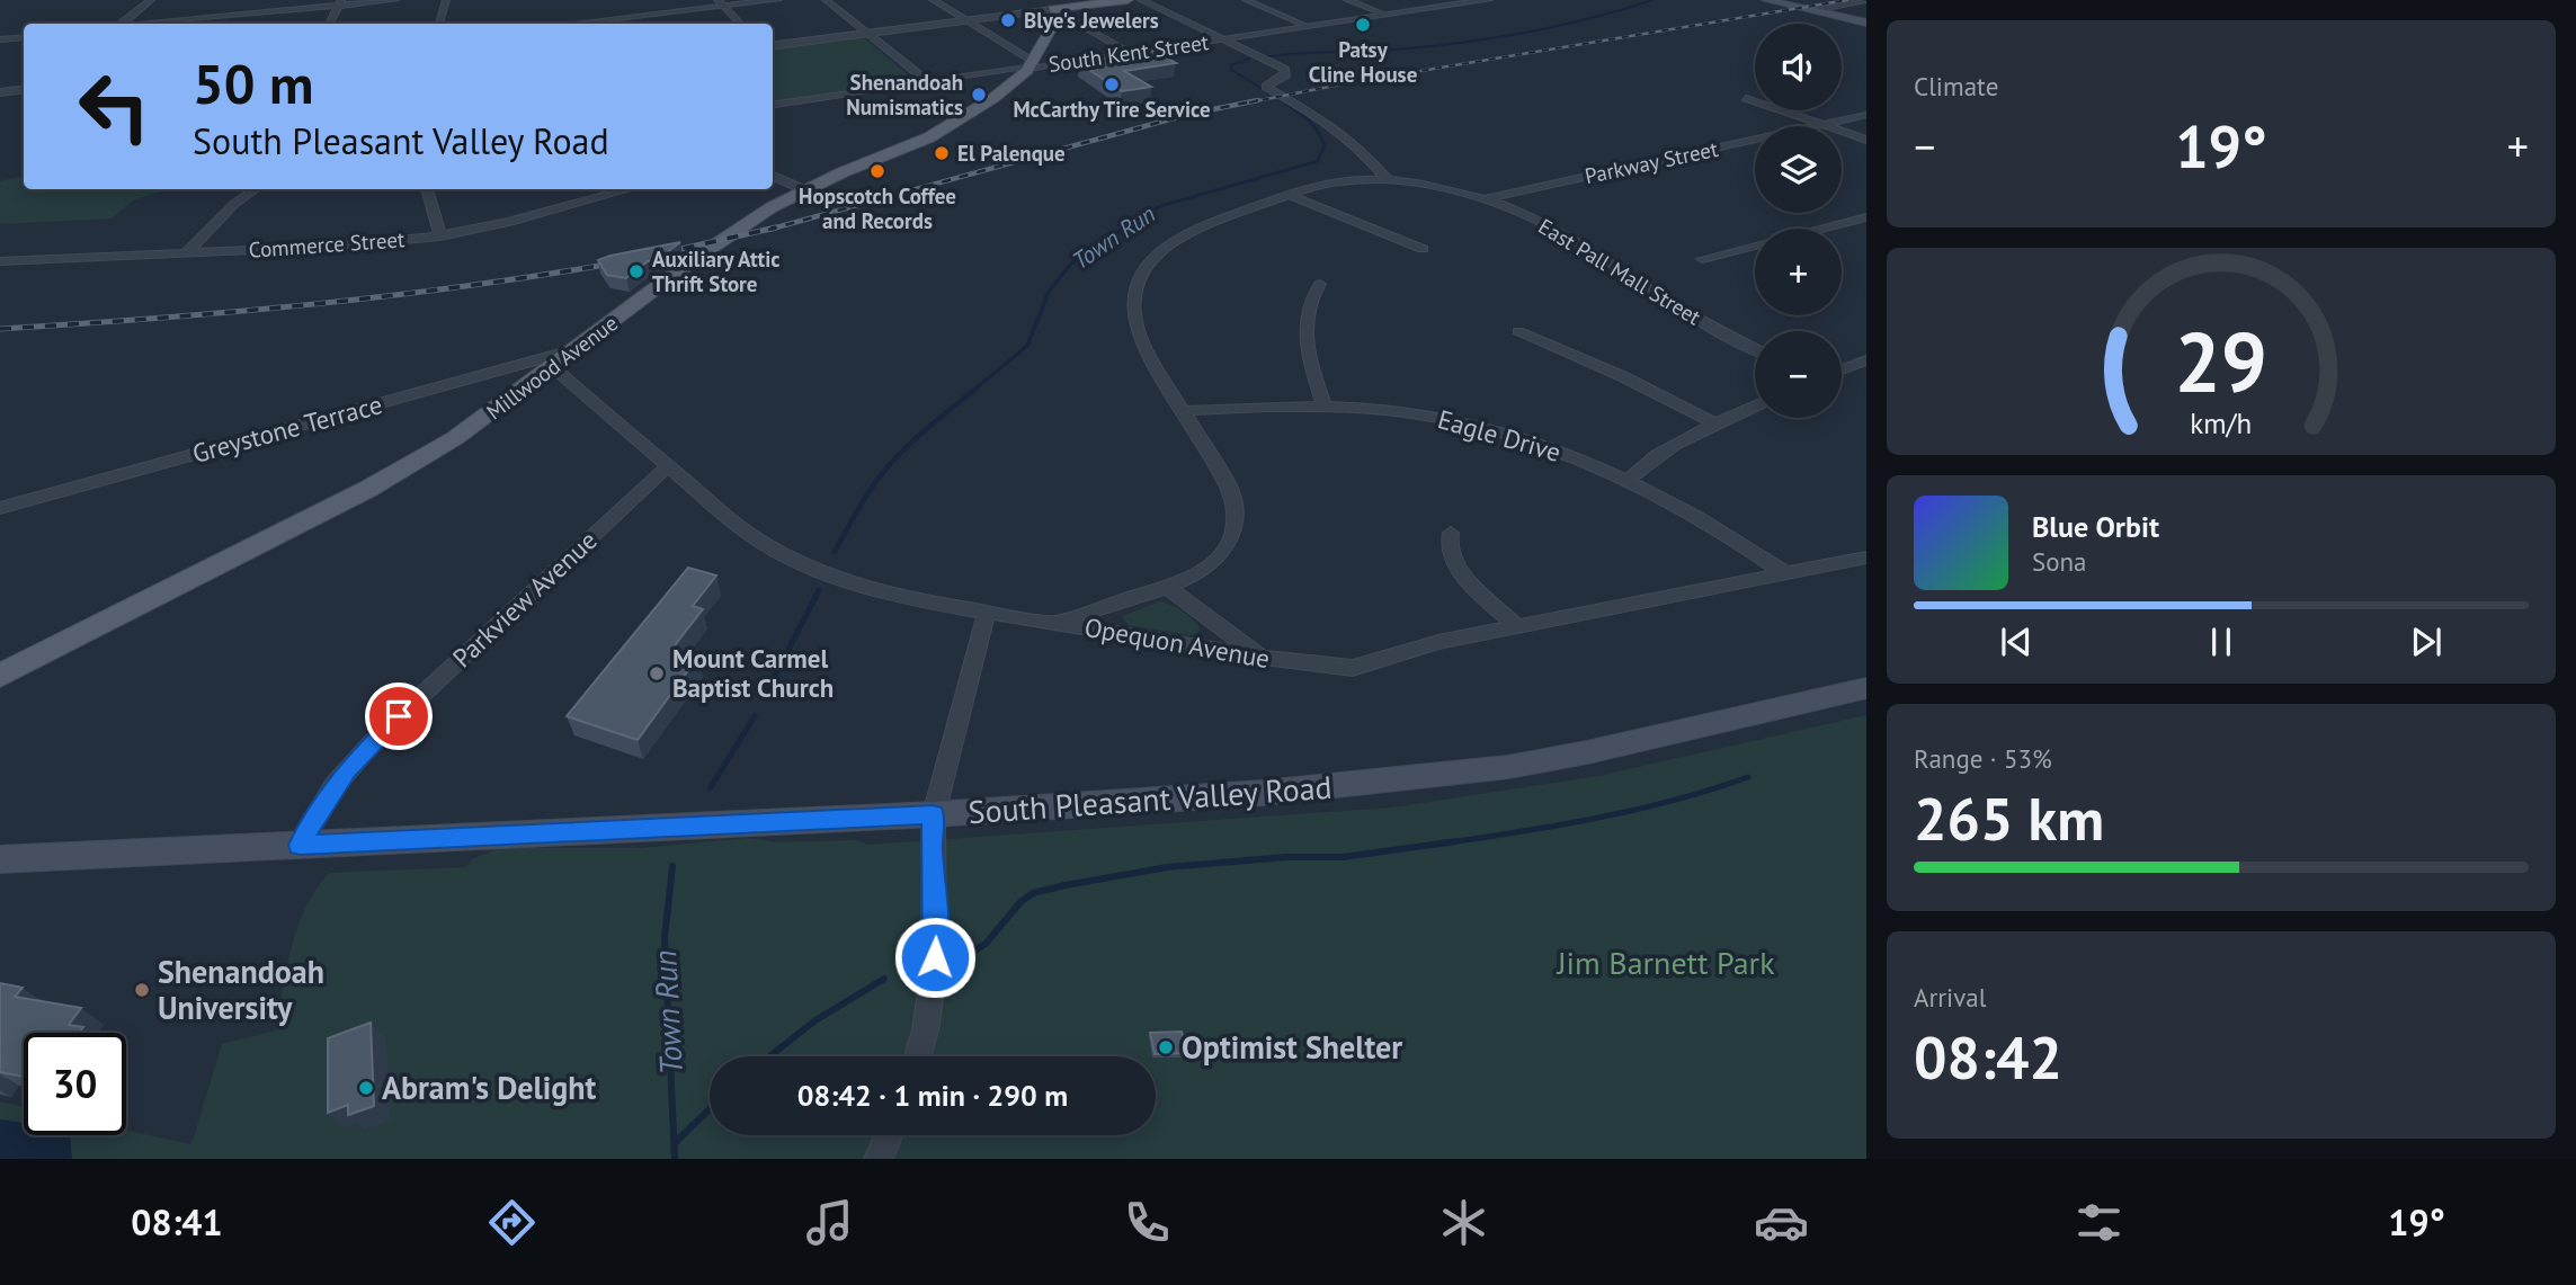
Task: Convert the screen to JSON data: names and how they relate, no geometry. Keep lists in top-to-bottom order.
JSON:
{
  "streets": {
    "main road": ["Millwood Avenue", "South Pleasant Valley Road"],
    "street": [
      "South Kent Street",
      "Parkway Street",
      "Commerce Street",
      "East Pall Mall Street",
      "Greystone Terrace",
      "Eagle Drive",
      "Parkview Avenue",
      "Opequon Avenue"
    ]
  },
  "crossings": [
    ["South Kent Street", "Millwood Avenue"],
    ["Parkway Street", "East Pall Mall Street"],
    ["East Pall Mall Street", "Eagle Drive"],
    ["East Pall Mall Street", "Opequon Avenue"],
    ["Millwood Avenue", "Greystone Terrace"],
    ["Millwood Avenue", "Opequon Avenue"],
    ["Eagle Drive", "Opequon Avenue"],
    ["Parkview Avenue", "Opequon Avenue"],
    ["Parkview Avenue", "South Pleasant Valley Road"]
  ],
  "water": ["Town Run"],
  "parks": ["Jim Barnett Park"],
  "places": [
    "Blye's Jewelers",
    "Patsy Cline House",
    "McCarthy Tire Service",
    "Shenandoah Numismatics",
    "El Palenque",
    "Hopscotch Coffee and Records",
    "Auxiliary Attic Thrift Store",
    "Mount Carmel Baptist Church",
    "Shenandoah University",
    "Optimist Shelter",
    "Abram's Delight"
  ],
  "page": {
    "tile": [
      "Climate",
      ["Range · 53%", "265 km"],
      ["Arrival", "08:42"]
    ],
    "map_buttons": ["+", "−"],
    "turn": ["50 m", "South Pleasant Valley Road"],
    "heat": ["−", "19°", "+"],
    "song": ["Blue Orbit", "Sona"],
    "limit": "30",
    "trip": "08:42 · 1 min · 290 m",
    "tabs": ["08:41", "19°"],
    "gauge": ["29", "km/h"]
  }
}
